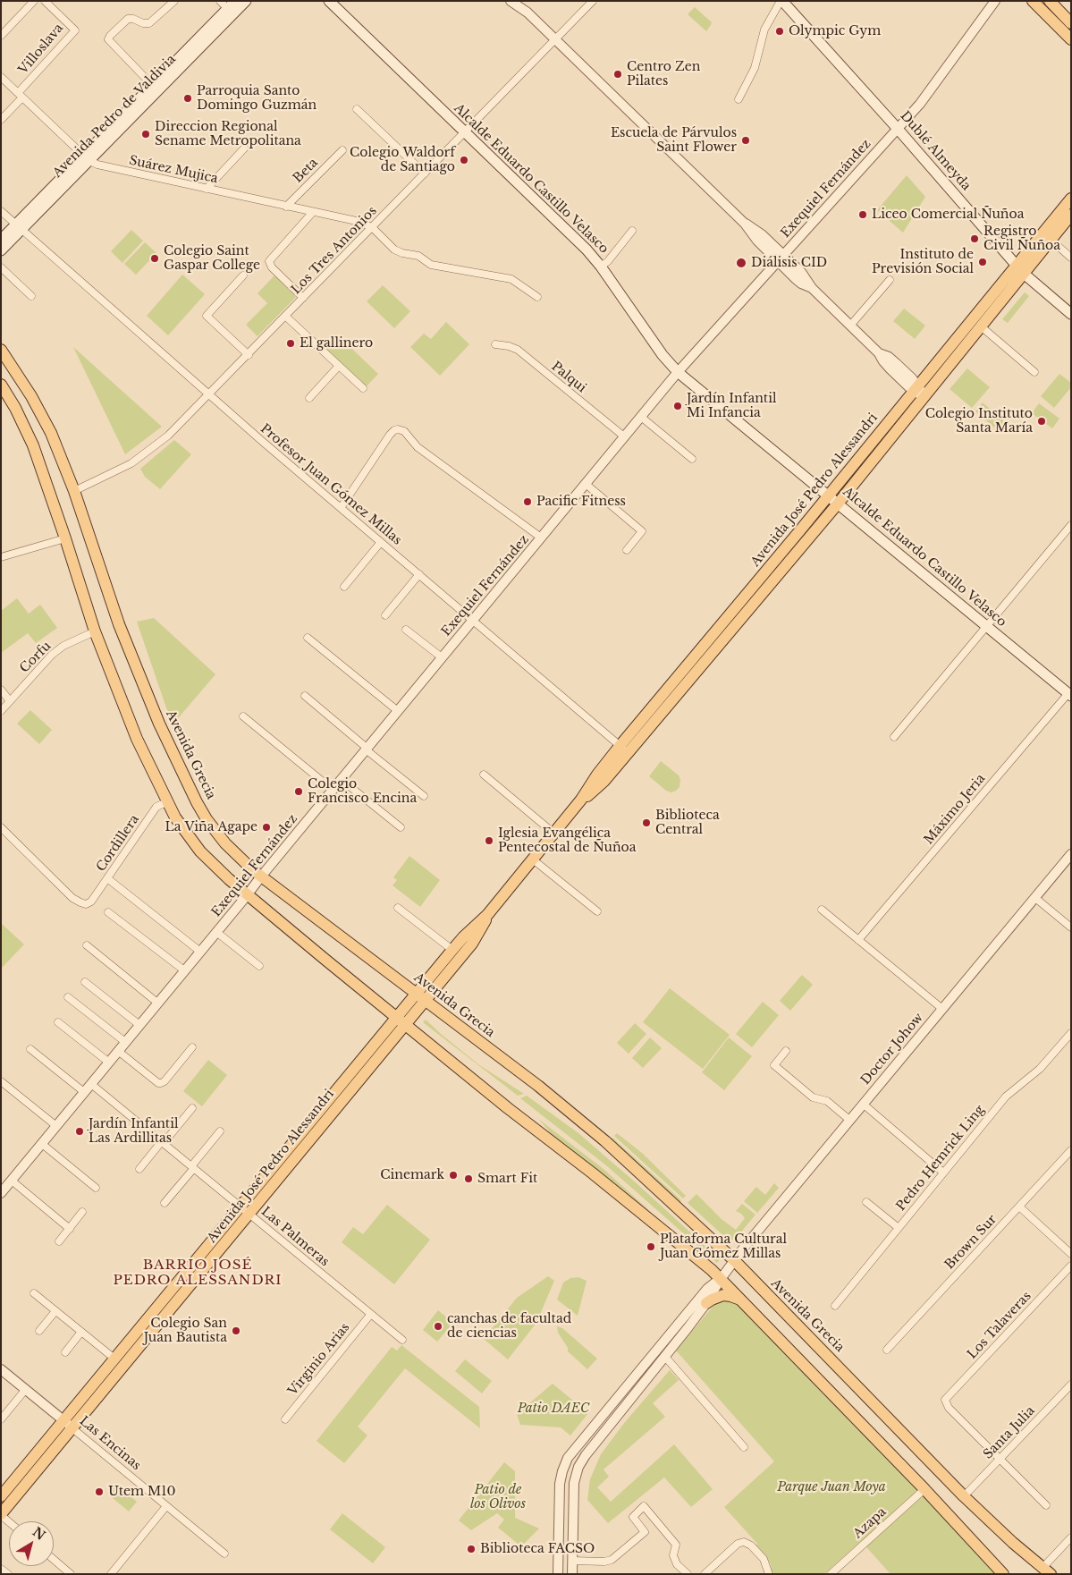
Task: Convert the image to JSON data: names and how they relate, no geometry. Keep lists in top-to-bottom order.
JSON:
{
  "streets": {
    "main road": [
      "Avenida Pedro de Valdivia",
      "Dublé Almeyda",
      "Alcalde Eduardo Castillo Velasco",
      "Avenida José Pedro Alessandri",
      "Avenida Grecia"
    ],
    "street": [
      "Villoslava",
      "Suárez Mujica",
      "Beta",
      "Exequiel Fernández",
      "Los Tres Antonios",
      "Palqui",
      "Profesor Juan Gómez Millas",
      "Corfu",
      "Máximo Jeria",
      "Cordillera",
      "Doctor Johow",
      "Pedro Hemrick Ling",
      "Las Palmeras",
      "Brown Sur",
      "Los Talaveras",
      "Virginio Arias",
      "Santa Julia",
      "Las Encinas",
      "Azapa"
    ]
  },
  "crossings": [
    ["Villoslava", "Suárez Mujica"],
    ["Avenida Pedro de Valdivia", "Suárez Mujica"],
    ["Avenida Pedro de Valdivia", "Profesor Juan Gómez Millas"],
    ["Dublé Almeyda", "Exequiel Fernández"],
    ["Dublé Almeyda", "Avenida José Pedro Alessandri"],
    ["Suárez Mujica", "Beta"],
    ["Suárez Mujica", "Los Tres Antonios"],
    ["Alcalde Eduardo Castillo Velasco", "Exequiel Fernández"],
    ["Alcalde Eduardo Castillo Velasco", "Los Tres Antonios"],
    ["Alcalde Eduardo Castillo Velasco", "Avenida José Pedro Alessandri"],
    ["Alcalde Eduardo Castillo Velasco", "Máximo Jeria"],
    ["Exequiel Fernández", "Palqui"],
    ["Exequiel Fernández", "Profesor Juan Gómez Millas"],
    ["Exequiel Fernández", "Avenida Grecia"],
    ["Exequiel Fernández", "Las Palmeras"],
    ["Los Tres Antonios", "Profesor Juan Gómez Millas"],
    ["Los Tres Antonios", "Avenida Grecia"],
    ["Profesor Juan Gómez Millas", "Avenida José Pedro Alessandri"],
    ["Avenida José Pedro Alessandri", "Avenida Grecia"],
    ["Avenida José Pedro Alessandri", "Las Palmeras"],
    ["Avenida José Pedro Alessandri", "Las Encinas"],
    ["Avenida Grecia", "Doctor Johow"],
    ["Avenida Grecia", "Santa Julia"],
    ["Las Palmeras", "Virginio Arias"],
    ["Los Talaveras", "Santa Julia"]
  ],
  "districts": ["BARRIO JOSÉ PEDRO ALESSANDRI"],
  "parks": ["Patio DAEC", "Parque Juan Moya", "Patio de los Olivos"],
  "places": [
    "Olympic Gym",
    "Centro Zen Pilates",
    "Parroquia Santo Domingo Guzmán",
    "Direccion Regional Sename Metropolitana",
    "Escuela de Párvulos Saint Flower",
    "Colegio Waldorf de Santiago",
    "Liceo Comercial Ñuñoa",
    "Registro Civil Ñuñoa",
    "Colegio Saint Gaspar College",
    "Instituto de Previsión Social",
    "Diálisis CID",
    "El gallinero",
    "Jardín Infantil Mi Infancia",
    "Colegio Instituto Santa María",
    "Pacific Fitness",
    "Colegio Francisco Encina",
    "Biblioteca Central",
    "La Viña Agape",
    "Iglesia Evangélica Pentecostal de Ñuñoa",
    "Jardín Infantil Las Ardillitas",
    "Cinemark",
    "Smart Fit",
    "Plataforma Cultural Juan Gómez Millas",
    "canchas de facultad de ciencias",
    "Colegio San Juan Bautista",
    "Utem M10",
    "Biblioteca FACSO"
  ],
  "north": "top right"
}
